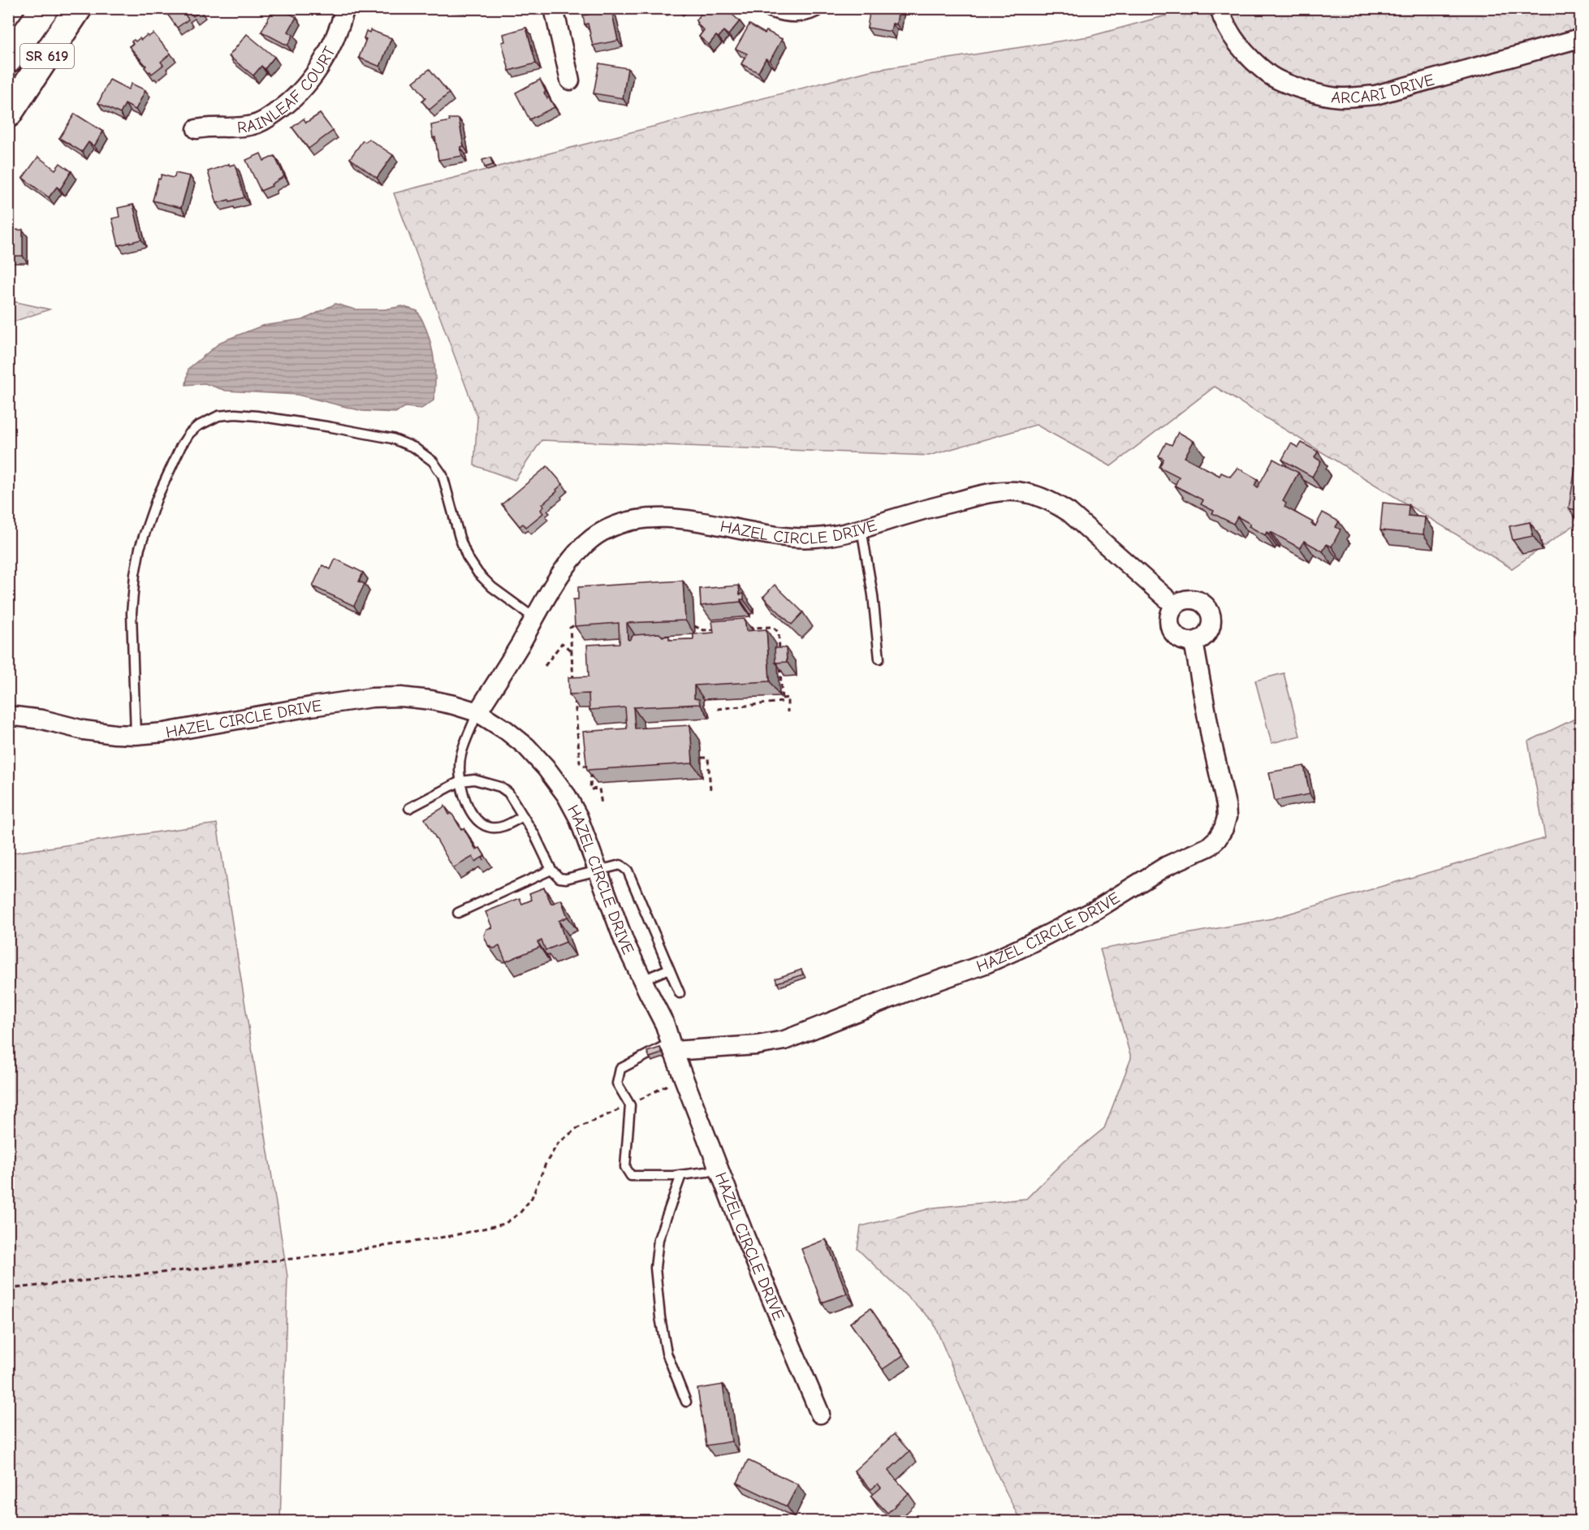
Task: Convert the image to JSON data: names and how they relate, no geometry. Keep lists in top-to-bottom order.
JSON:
{
  "streets": {
    "main road": ["SR 619"],
    "street": ["RAINLEAF COURT", "ARCARI DRIVE", "HAZEL CIRCLE DRIVE"]
  }
}
